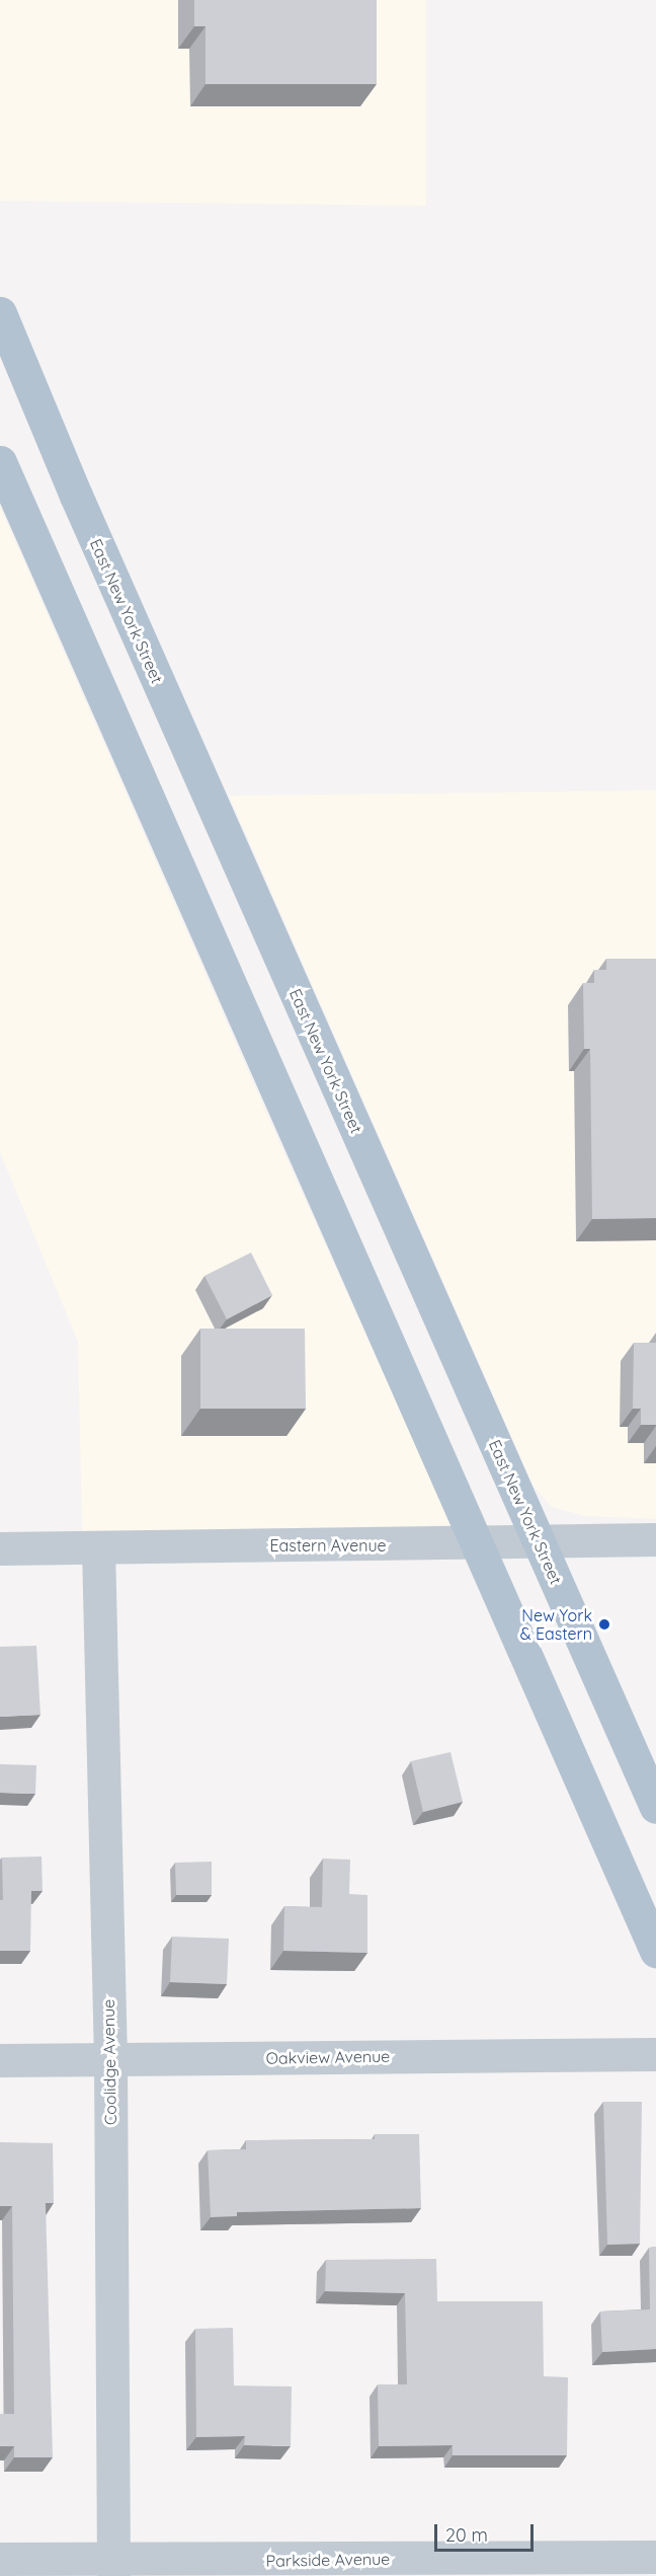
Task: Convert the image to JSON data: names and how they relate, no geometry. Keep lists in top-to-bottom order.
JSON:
{
  "streets": {
    "main road": ["East New York Street"],
    "street": [
      "Eastern Avenue",
      "Oakview Avenue",
      "Coolidge Avenue",
      "Parkside Avenue"
    ]
  },
  "crossings": [
    ["East New York Street", "Eastern Avenue"],
    ["Eastern Avenue", "Coolidge Avenue"],
    ["Oakview Avenue", "Coolidge Avenue"],
    ["Coolidge Avenue", "Parkside Avenue"]
  ],
  "places": ["New York & Eastern"],
  "scale_bar": "20 m"
}
